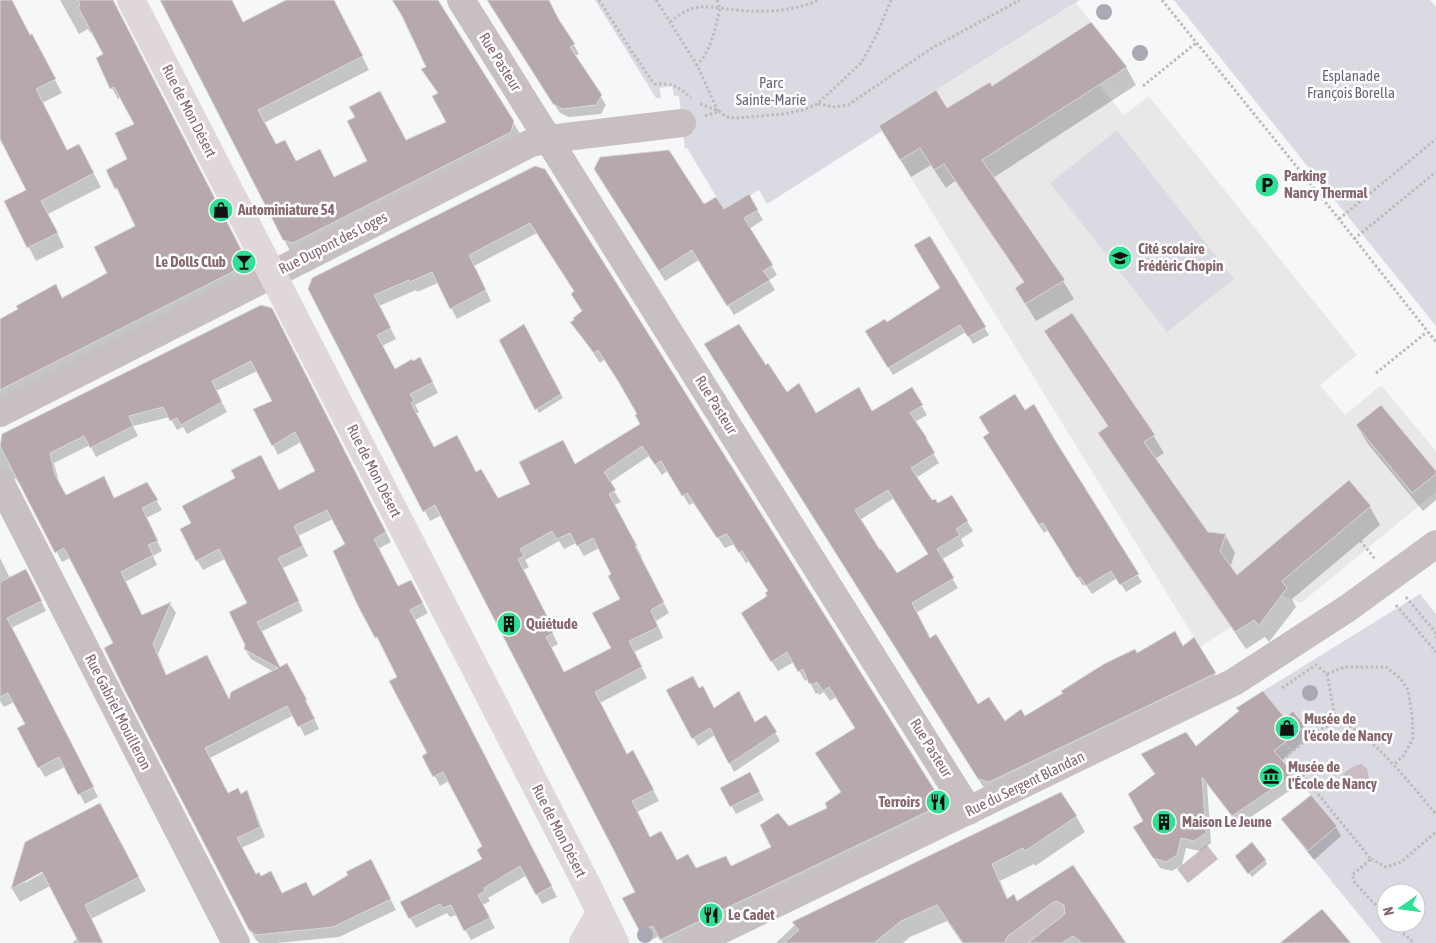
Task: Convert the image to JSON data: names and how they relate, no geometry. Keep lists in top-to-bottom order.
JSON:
{
  "streets": {
    "main road": ["Rue de Mon Désert"],
    "street": [
      "Rue Pasteur",
      "Rue Dupont des Loges",
      "Rue Gabriel Mouilleron",
      "Rue du Sergent Blandan"
    ]
  },
  "crossings": [
    ["Rue Pasteur", "Rue Dupont des Loges"],
    ["Rue Pasteur", "Rue du Sergent Blandan"],
    ["Rue de Mon Désert", "Rue Dupont des Loges"]
  ],
  "parks": ["Esplanade François Borella", "Parc Sainte-Marie"],
  "places": {
    "parking": ["Parking Nancy Thermal"],
    "shop": ["Autominiature 54", "Musée de l'école de Nancy"],
    "school or university": ["Cité scolaire Frédéric Chopin"],
    "bar": ["Le Dolls Club"],
    "building": ["Quiétude", "Maison Le Jeune"],
    "museum": ["Musée de l'École de Nancy"],
    "restaurant": ["Terroirs", "Le Cadet"]
  },
  "north": "left"
}
